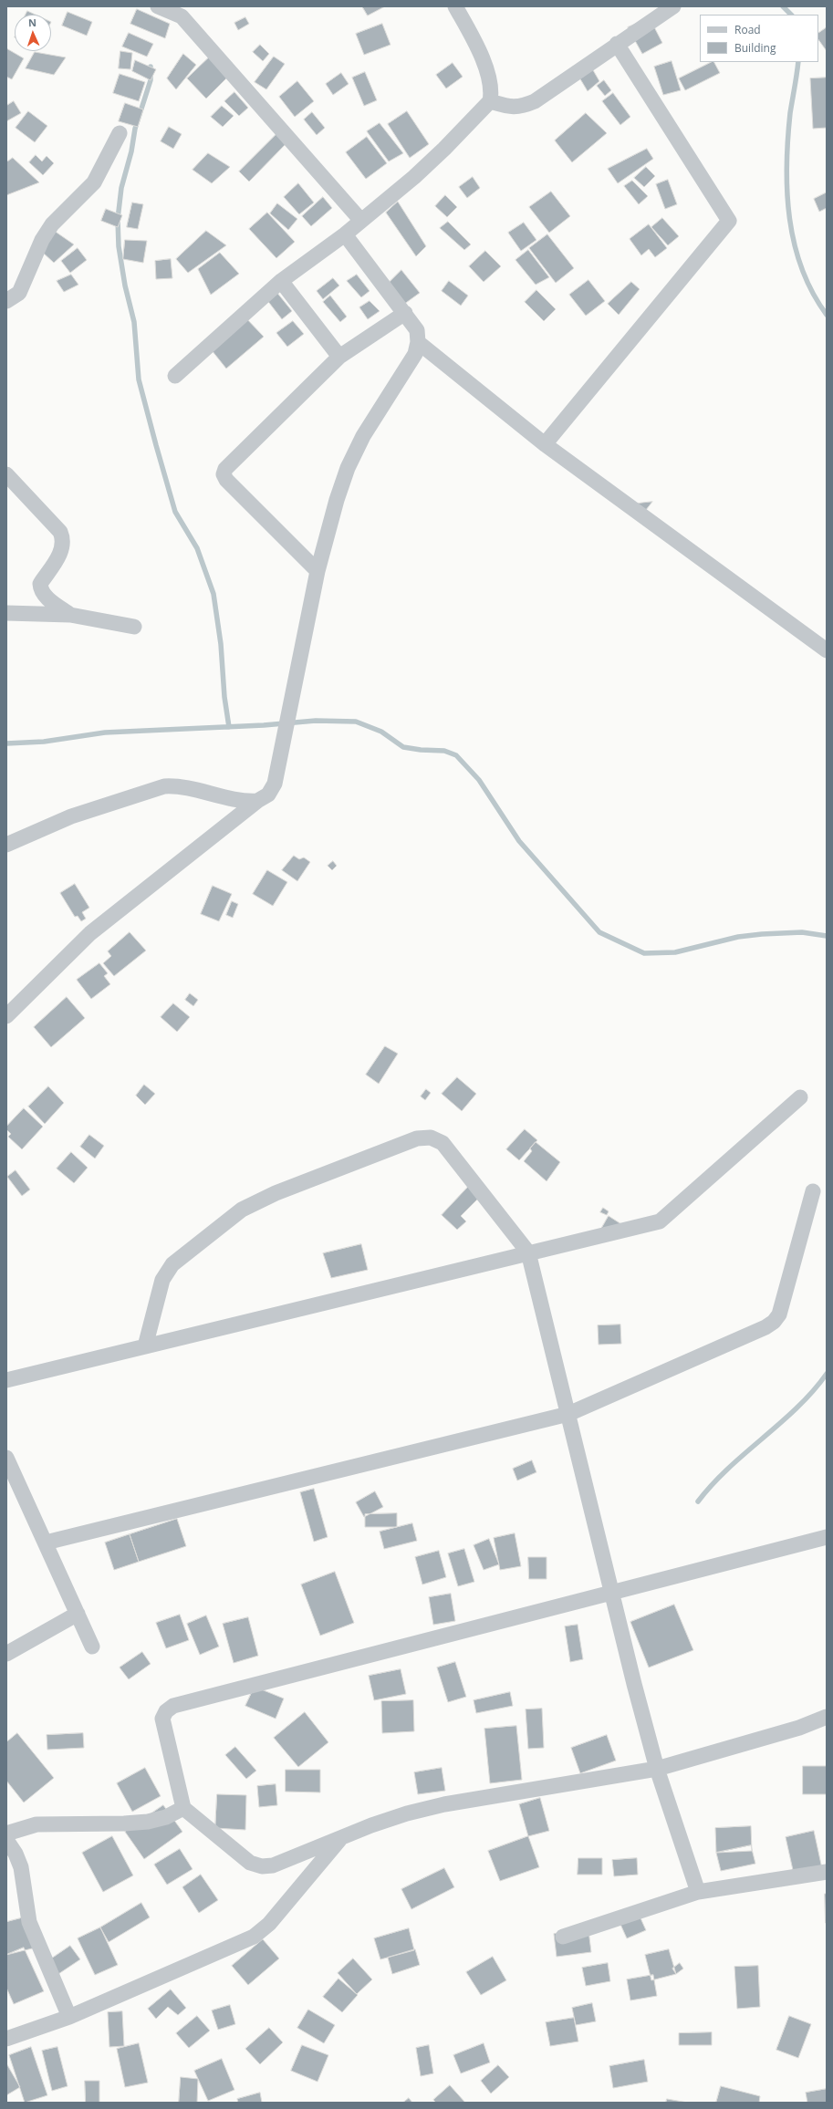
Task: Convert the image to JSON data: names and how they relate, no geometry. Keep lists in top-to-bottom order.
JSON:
{
  "legend": ["Road", "Building"],
  "north": "top"
}
